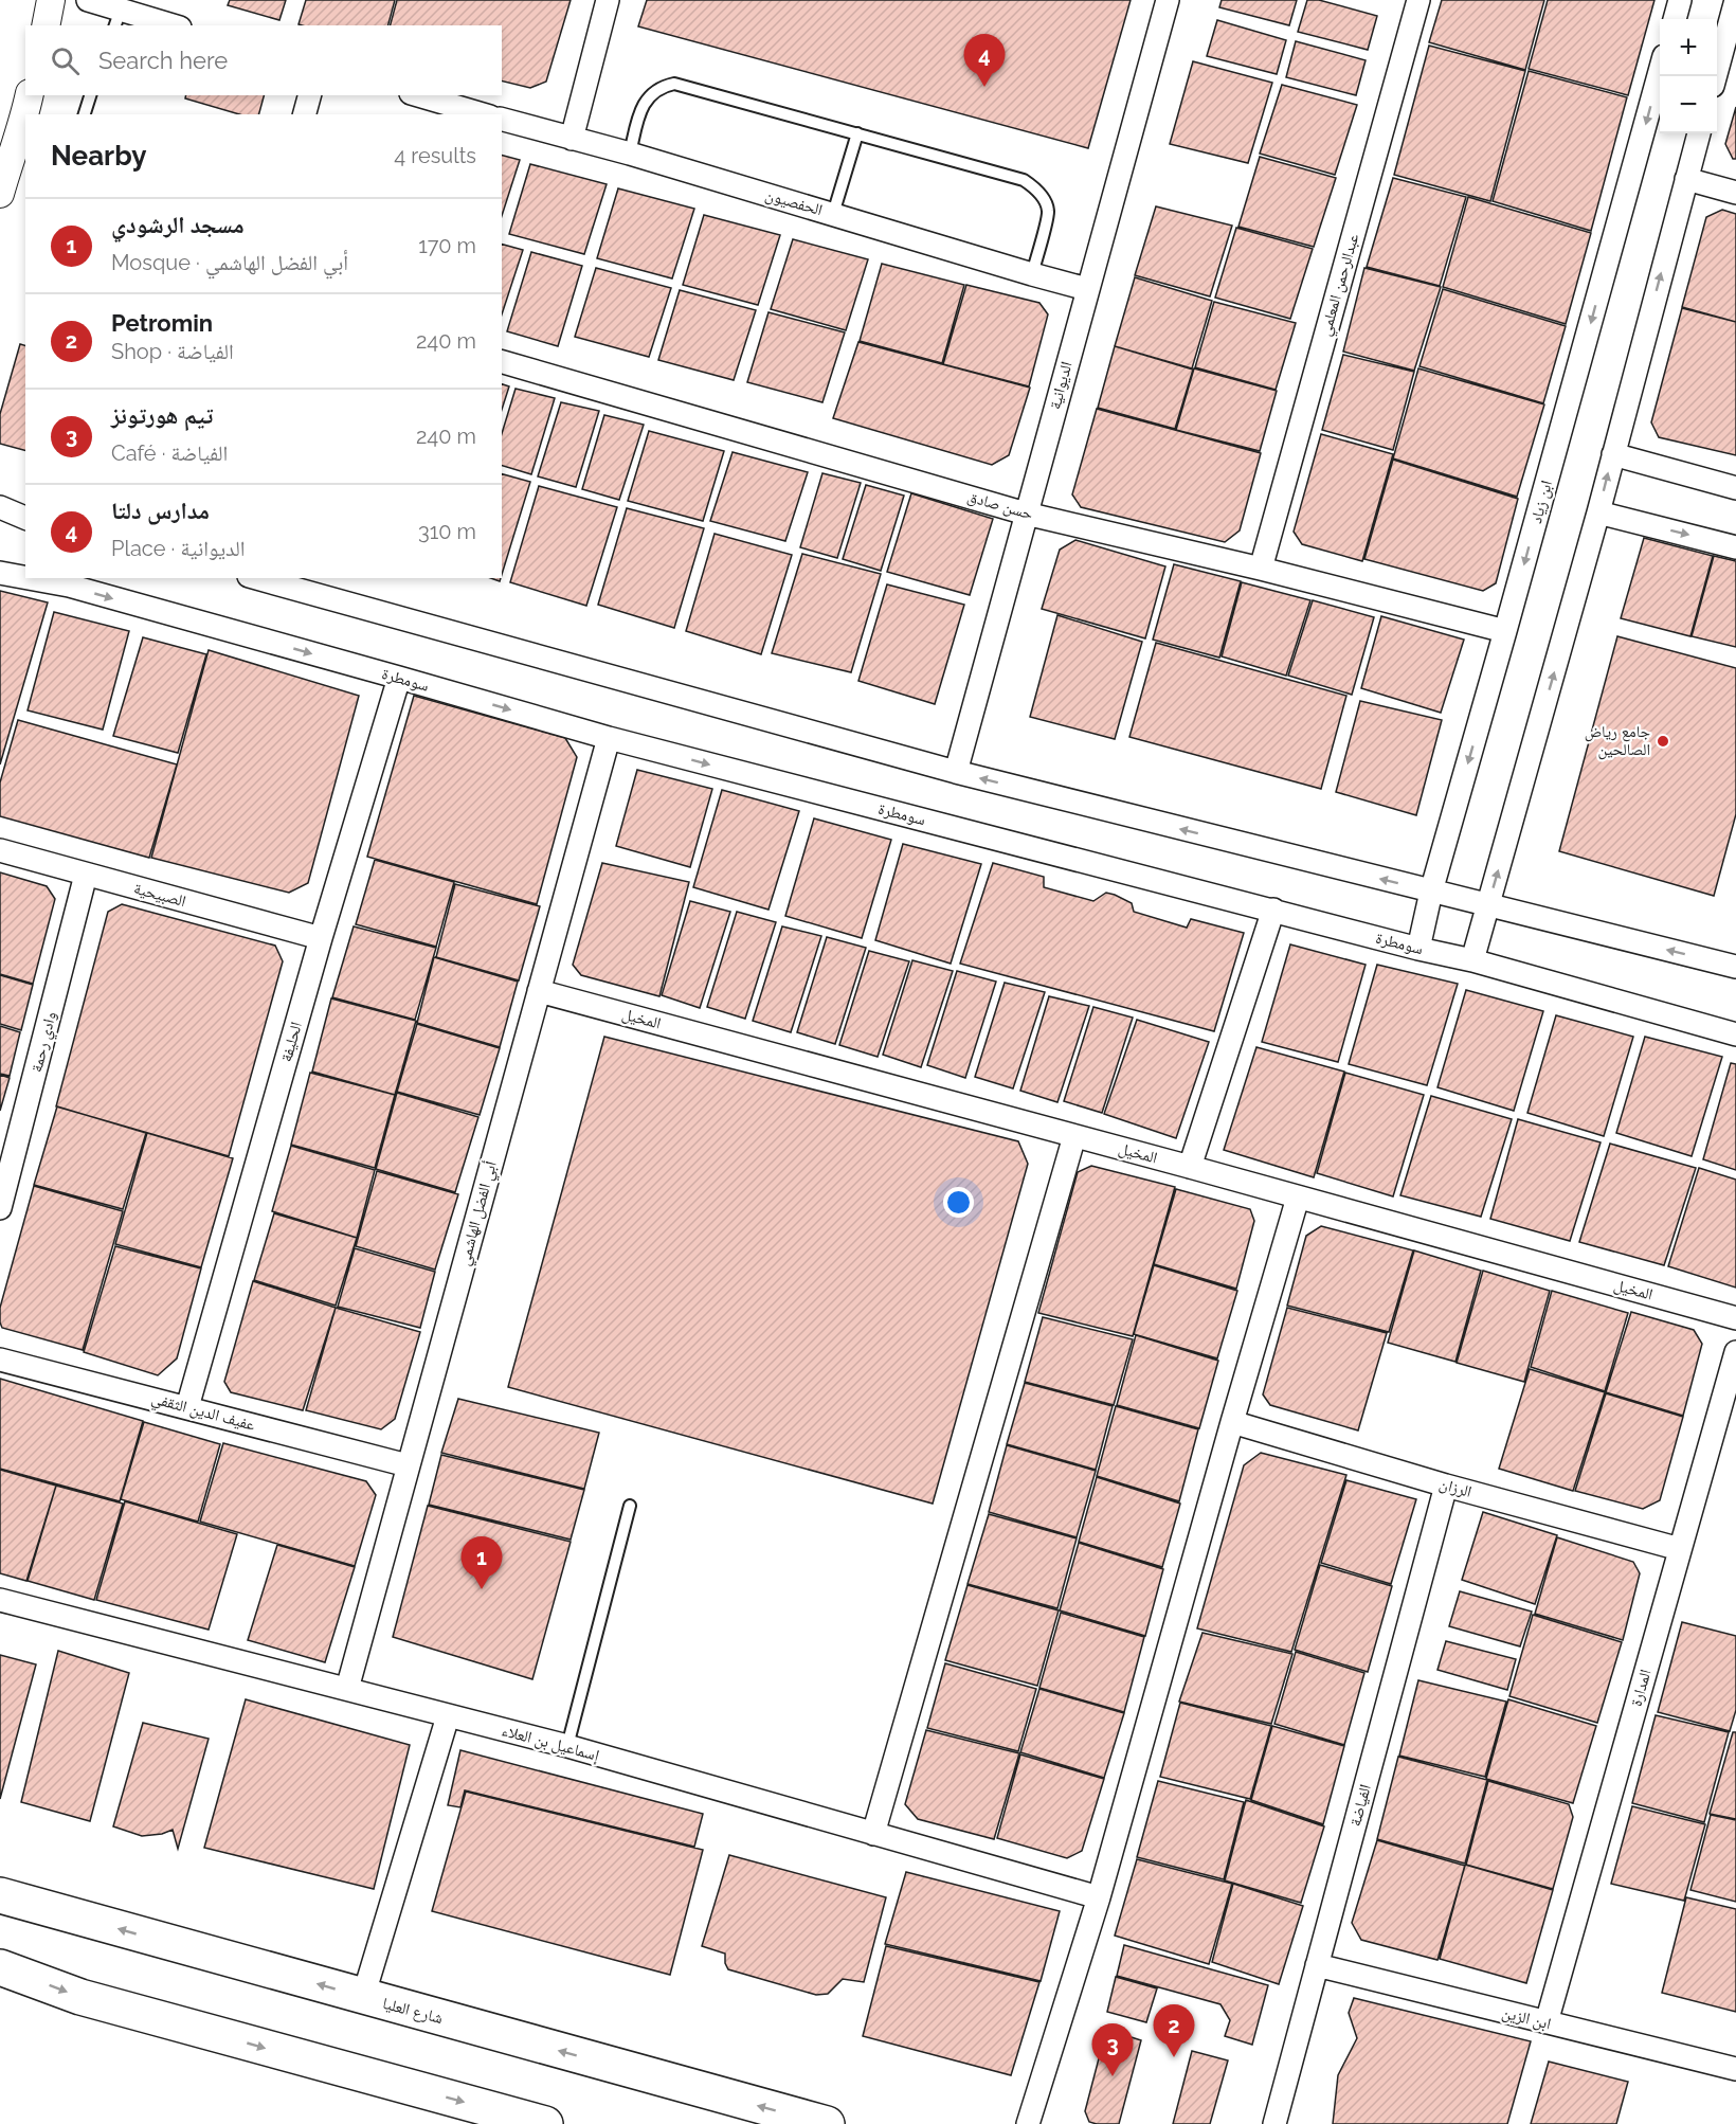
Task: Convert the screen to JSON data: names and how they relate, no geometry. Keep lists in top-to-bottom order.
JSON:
{
  "streets": {
    "main road": ["شارع العليا"],
    "street": [
      "الحفصيون",
      "عبدالرحمن المعلمي",
      "الديوانية",
      "ابن زياد",
      "حسن صادق",
      "سومطرة",
      "الصبيحية",
      "المخيل",
      "وادي رحمة",
      "الحليفة",
      "أبي الفضل الهاشمي",
      "عفيف الدين الثقفي",
      "الرزان",
      "المدارة",
      "إسماعيل بن العلاء",
      "الفياضة",
      "ابن الزين"
    ]
  },
  "crossings": [
    ["الحفصيون", "الديوانية"],
    ["عبدالرحمن المعلمي", "حسن صادق"],
    ["الديوانية", "حسن صادق"],
    ["ابن زياد", "حسن صادق"],
    ["ابن زياد", "سومطرة"],
    ["سومطرة", "الحليفة"],
    ["سومطرة", "أبي الفضل الهاشمي"],
    ["الصبيحية", "وادي رحمة"],
    ["الصبيحية", "الحليفة"],
    ["المخيل", "أبي الفضل الهاشمي"],
    ["الحليفة", "عفيف الدين الثقفي"],
    ["أبي الفضل الهاشمي", "عفيف الدين الثقفي"],
    ["أبي الفضل الهاشمي", "إسماعيل بن العلاء"],
    ["الرزان", "المدارة"],
    ["الرزان", "الفياضة"],
    ["المدارة", "ابن الزين"],
    ["الفياضة", "ابن الزين"]
  ],
  "places": ["جامع رياض الصالحين"],
  "page": {
    "map_buttons": ["+", "−"],
    "search": "Search here",
    "pins": [
      "4",
      "1",
      "2",
      "3"
    ],
    "heading": ["Nearby", "4 results"],
    "list": [
      {
        "mark": "1",
        "name": "مسجد الرشودي",
        "note": "Mosque · أبي الفضل الهاشمي",
        "value": "170 m"
      },
      {
        "mark": "2",
        "name": "Petromin",
        "note": "Shop · الفياضة",
        "value": "240 m"
      },
      {
        "mark": "3",
        "name": "تيم هورتونز",
        "note": "Café · الفياضة",
        "value": "240 m"
      },
      {
        "mark": "4",
        "name": "مدارس دلتا",
        "note": "Place · الديوانية",
        "value": "310 m"
      }
    ]
  }
}
